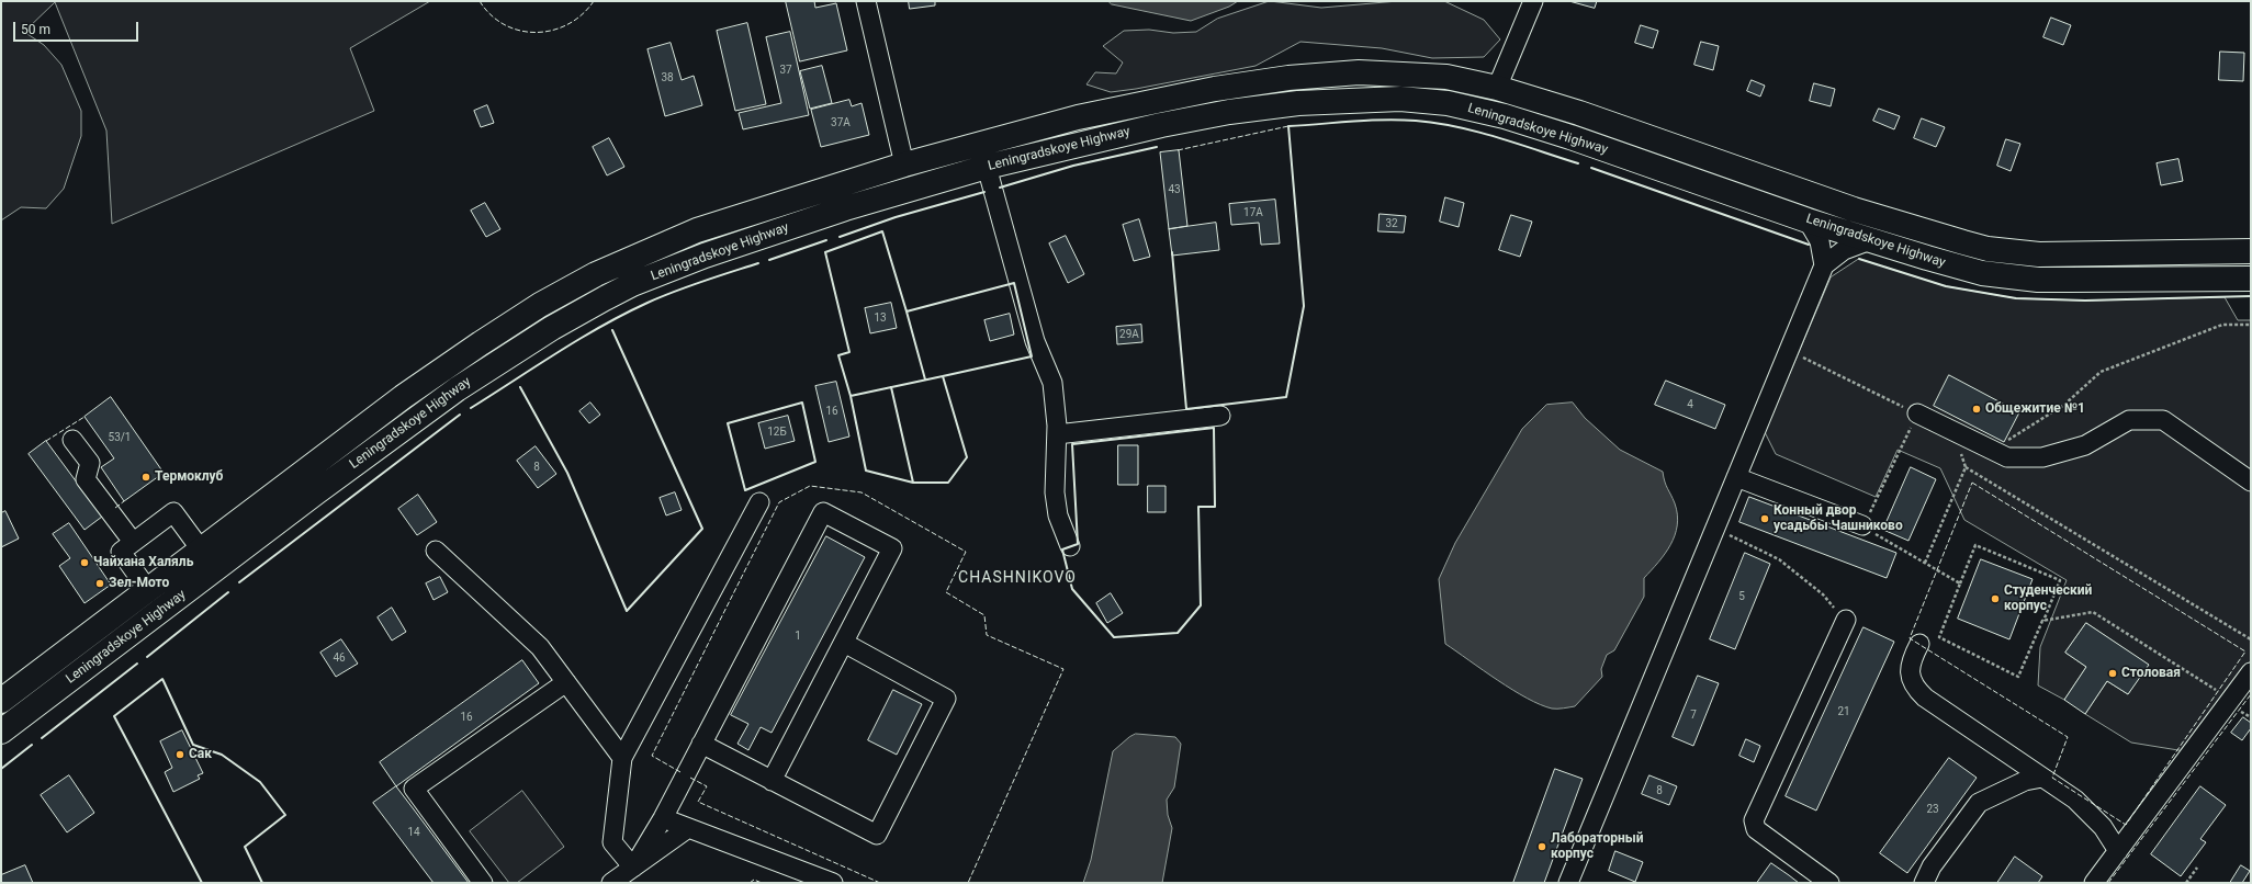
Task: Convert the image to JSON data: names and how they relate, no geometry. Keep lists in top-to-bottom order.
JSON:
{
  "streets": {
    "highway": ["Leningradskoye Highway"]
  },
  "districts": ["CHASHNIKOVO"],
  "places": [
    "Общежитие №1",
    "Термоклуб",
    "Конный двор усадьбы Чашниково",
    "Чайхана Халяль",
    "Зел-Мото",
    "Студенческий корпус",
    "Столовая",
    "Сак",
    "Лабораторный корпус"
  ],
  "house_numbers": [
    "37",
    "38",
    "37А",
    "43",
    "17А",
    "32",
    "13",
    "29А",
    "4",
    "16",
    "12Б",
    "53/1",
    "8",
    "5",
    "1",
    "46",
    "21",
    "7",
    "16",
    "8",
    "23",
    "14"
  ],
  "scale_bar": "50 m"
}
